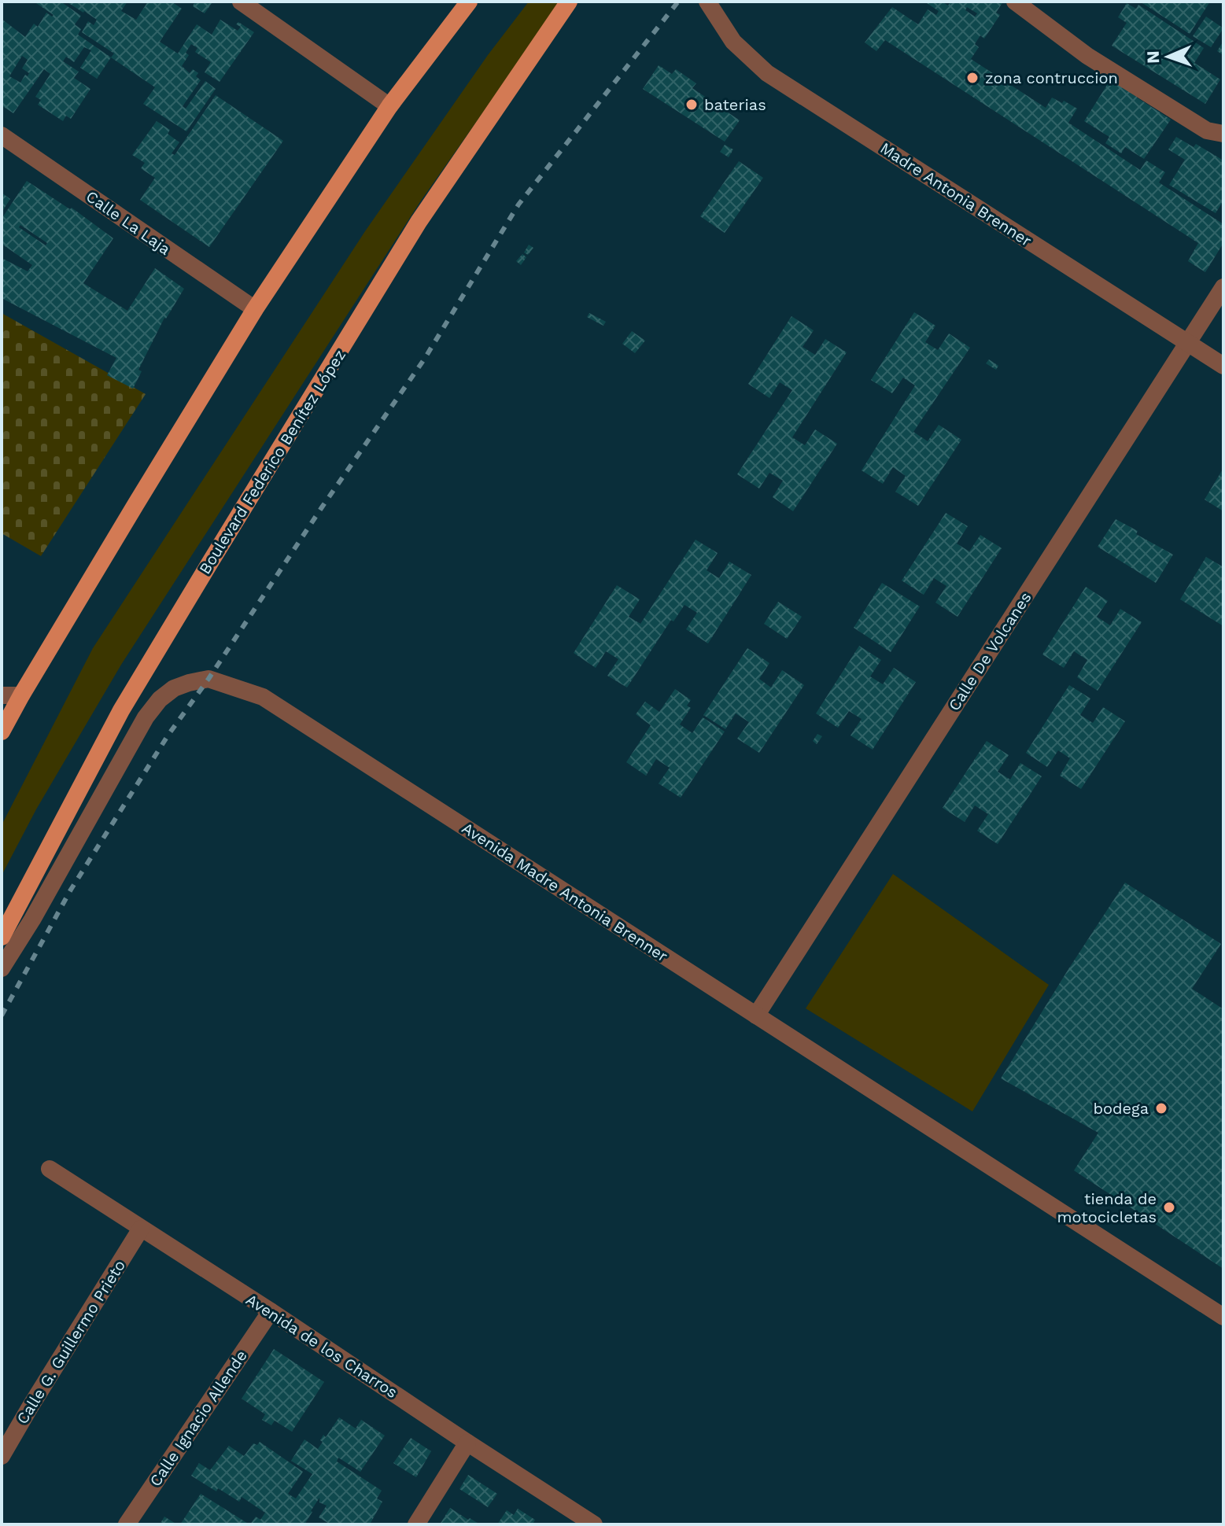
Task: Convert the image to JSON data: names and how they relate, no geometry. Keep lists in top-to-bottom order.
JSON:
{
  "streets": {
    "main road": ["Boulevard Federico Benítez López"],
    "street": [
      "Madre Antonia Brenner",
      "Calle La Laja",
      "Calle De Volcanes",
      "Avenida Madre Antonia Brenner",
      "Calle G. Guillermo Prieto",
      "Avenida de los Charros",
      "Calle Ignacio Allende"
    ]
  },
  "crossings": [
    ["Madre Antonia Brenner", "Calle De Volcanes"],
    ["Calle De Volcanes", "Avenida Madre Antonia Brenner"],
    ["Calle G. Guillermo Prieto", "Avenida de los Charros"],
    ["Avenida de los Charros", "Calle Ignacio Allende"]
  ],
  "places": [
    "zona contruccion",
    "baterias",
    "bodega",
    "tienda de motocicletas"
  ],
  "north": "left"
}
